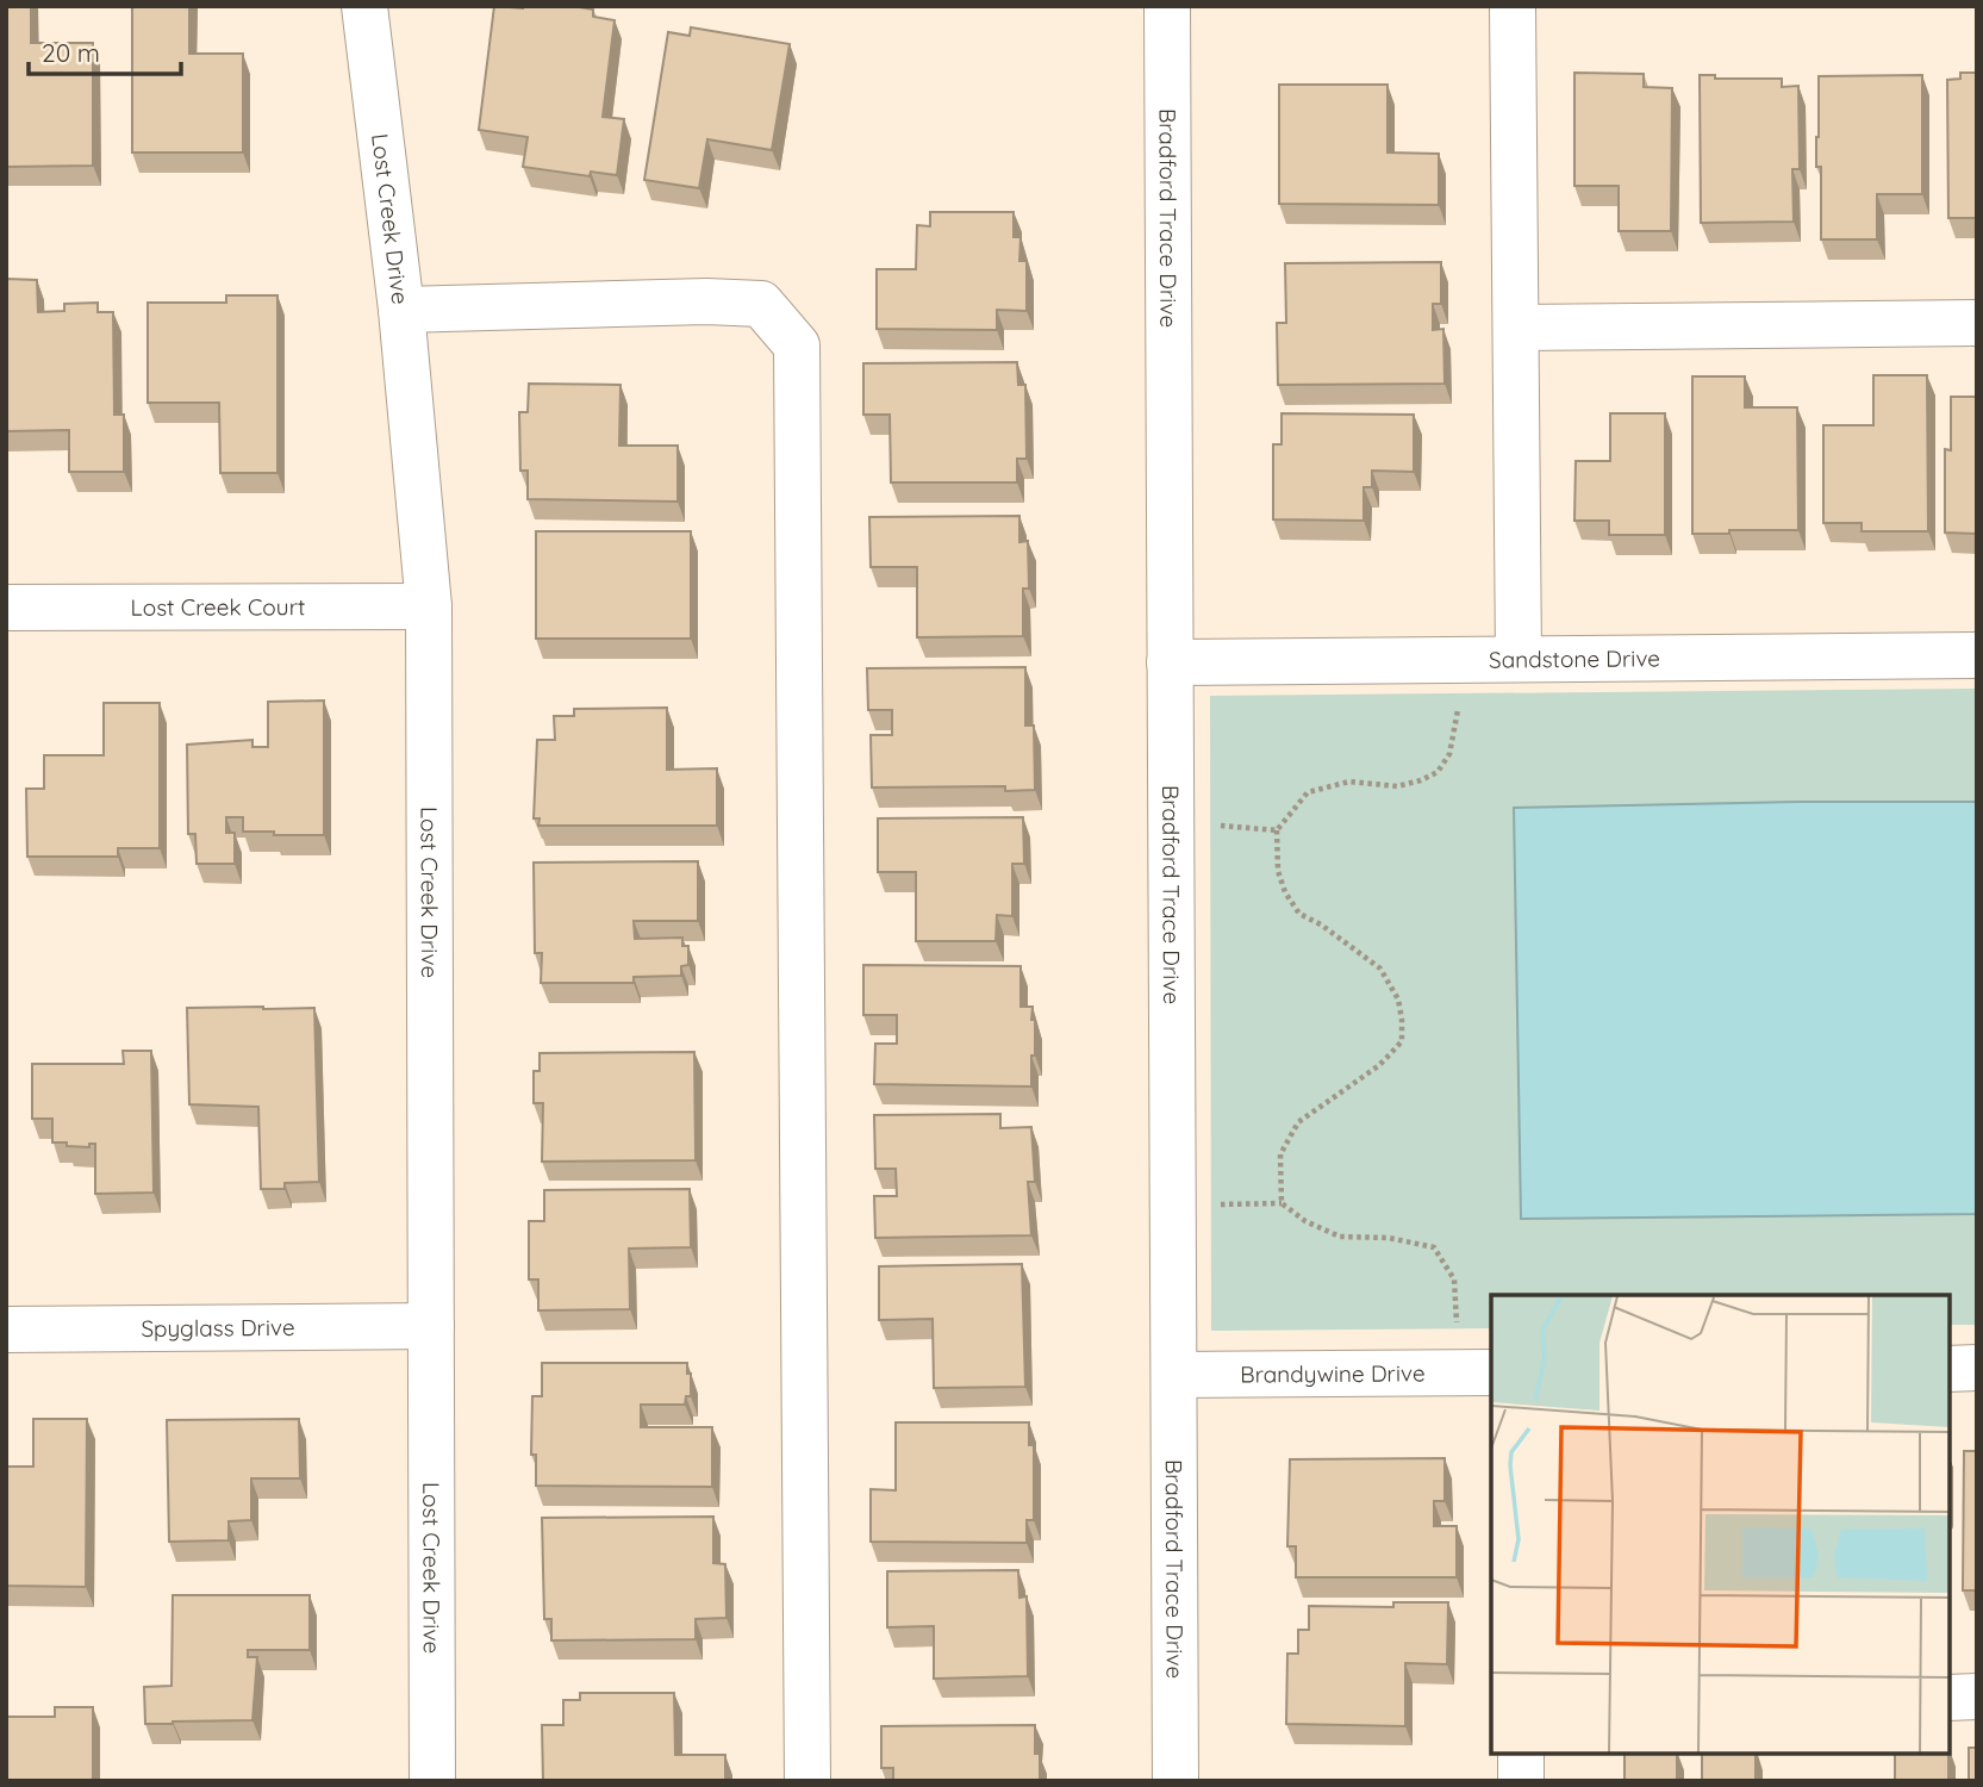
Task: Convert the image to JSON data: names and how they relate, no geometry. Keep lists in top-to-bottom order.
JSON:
{
  "streets": {
    "street": [
      "Lost Creek Drive",
      "Bradford Trace Drive",
      "Lost Creek Court",
      "Sandstone Drive",
      "Spyglass Drive",
      "Brandywine Drive"
    ]
  },
  "crossings": [
    ["Lost Creek Drive", "Lost Creek Court"],
    ["Lost Creek Drive", "Spyglass Drive"],
    ["Bradford Trace Drive", "Sandstone Drive"],
    ["Bradford Trace Drive", "Brandywine Drive"]
  ],
  "scale_bar": "20 m"
}
